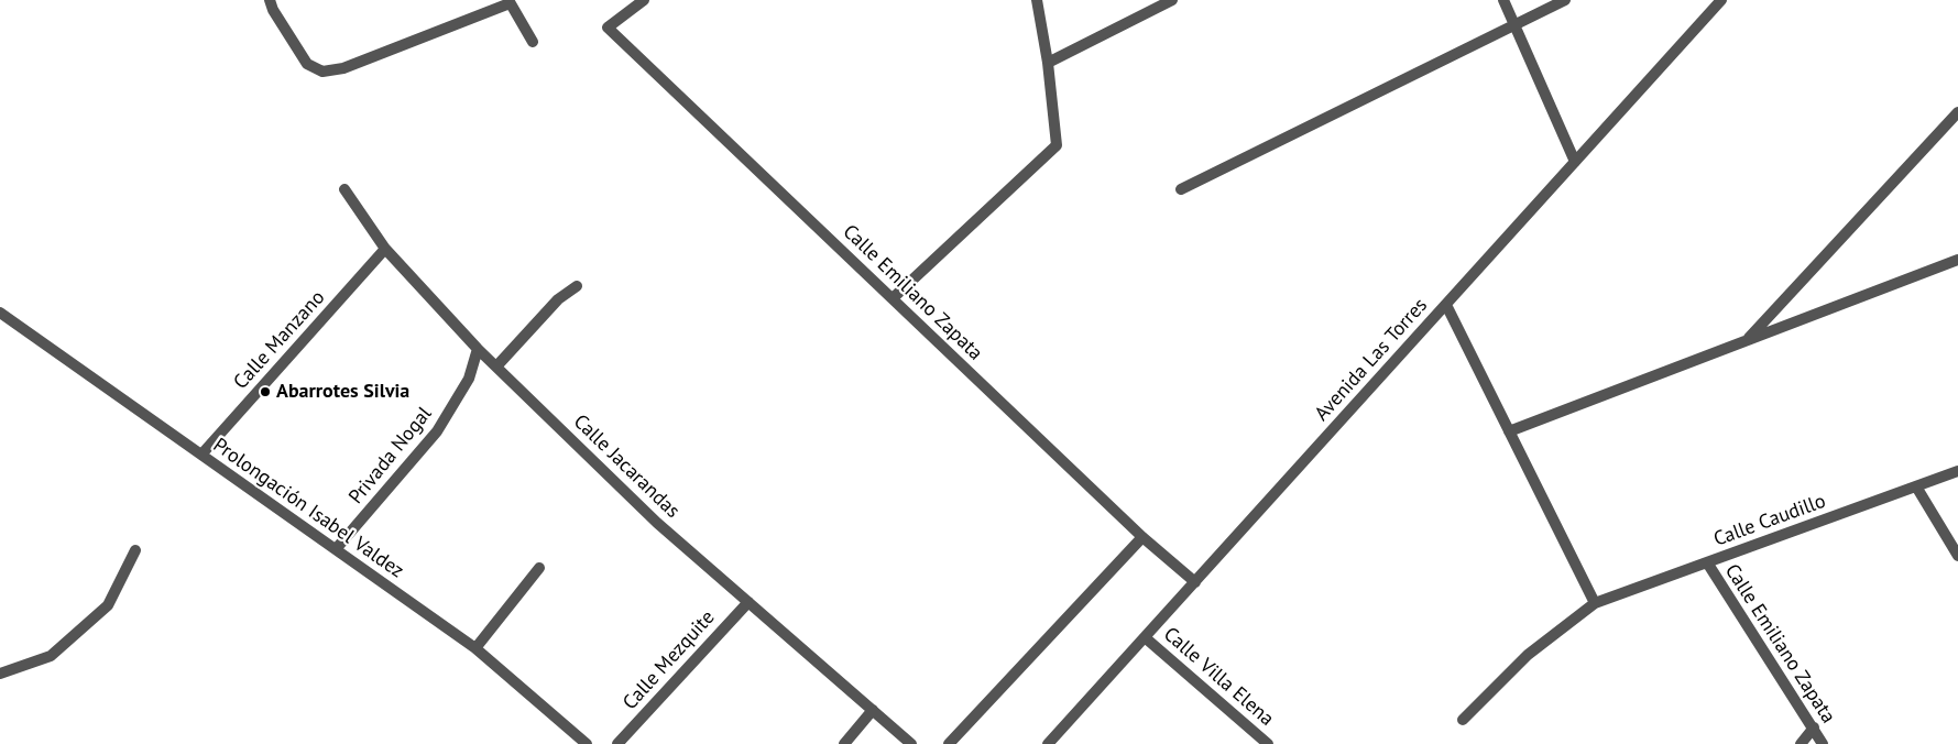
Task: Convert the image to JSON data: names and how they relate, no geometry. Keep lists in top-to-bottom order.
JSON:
{
  "streets": {
    "street": [
      "Calle Emiliano Zapata",
      "Calle Manzano",
      "Avenida Las Torres",
      "Privada Nogal",
      "Calle Jacarandas",
      "Prolongación Isabel Valdez",
      "Calle Caudillo",
      "Calle Mezquite",
      "Calle Villa Elena"
    ]
  },
  "crossings": [
    ["Calle Emiliano Zapata", "Avenida Las Torres"],
    ["Calle Emiliano Zapata", "Calle Caudillo"],
    ["Calle Manzano", "Calle Jacarandas"],
    ["Calle Manzano", "Prolongación Isabel Valdez"],
    ["Avenida Las Torres", "Calle Villa Elena"],
    ["Privada Nogal", "Calle Jacarandas"],
    ["Privada Nogal", "Prolongación Isabel Valdez"],
    ["Calle Jacarandas", "Calle Mezquite"]
  ],
  "places": ["Abarrotes Silvia"]
}
